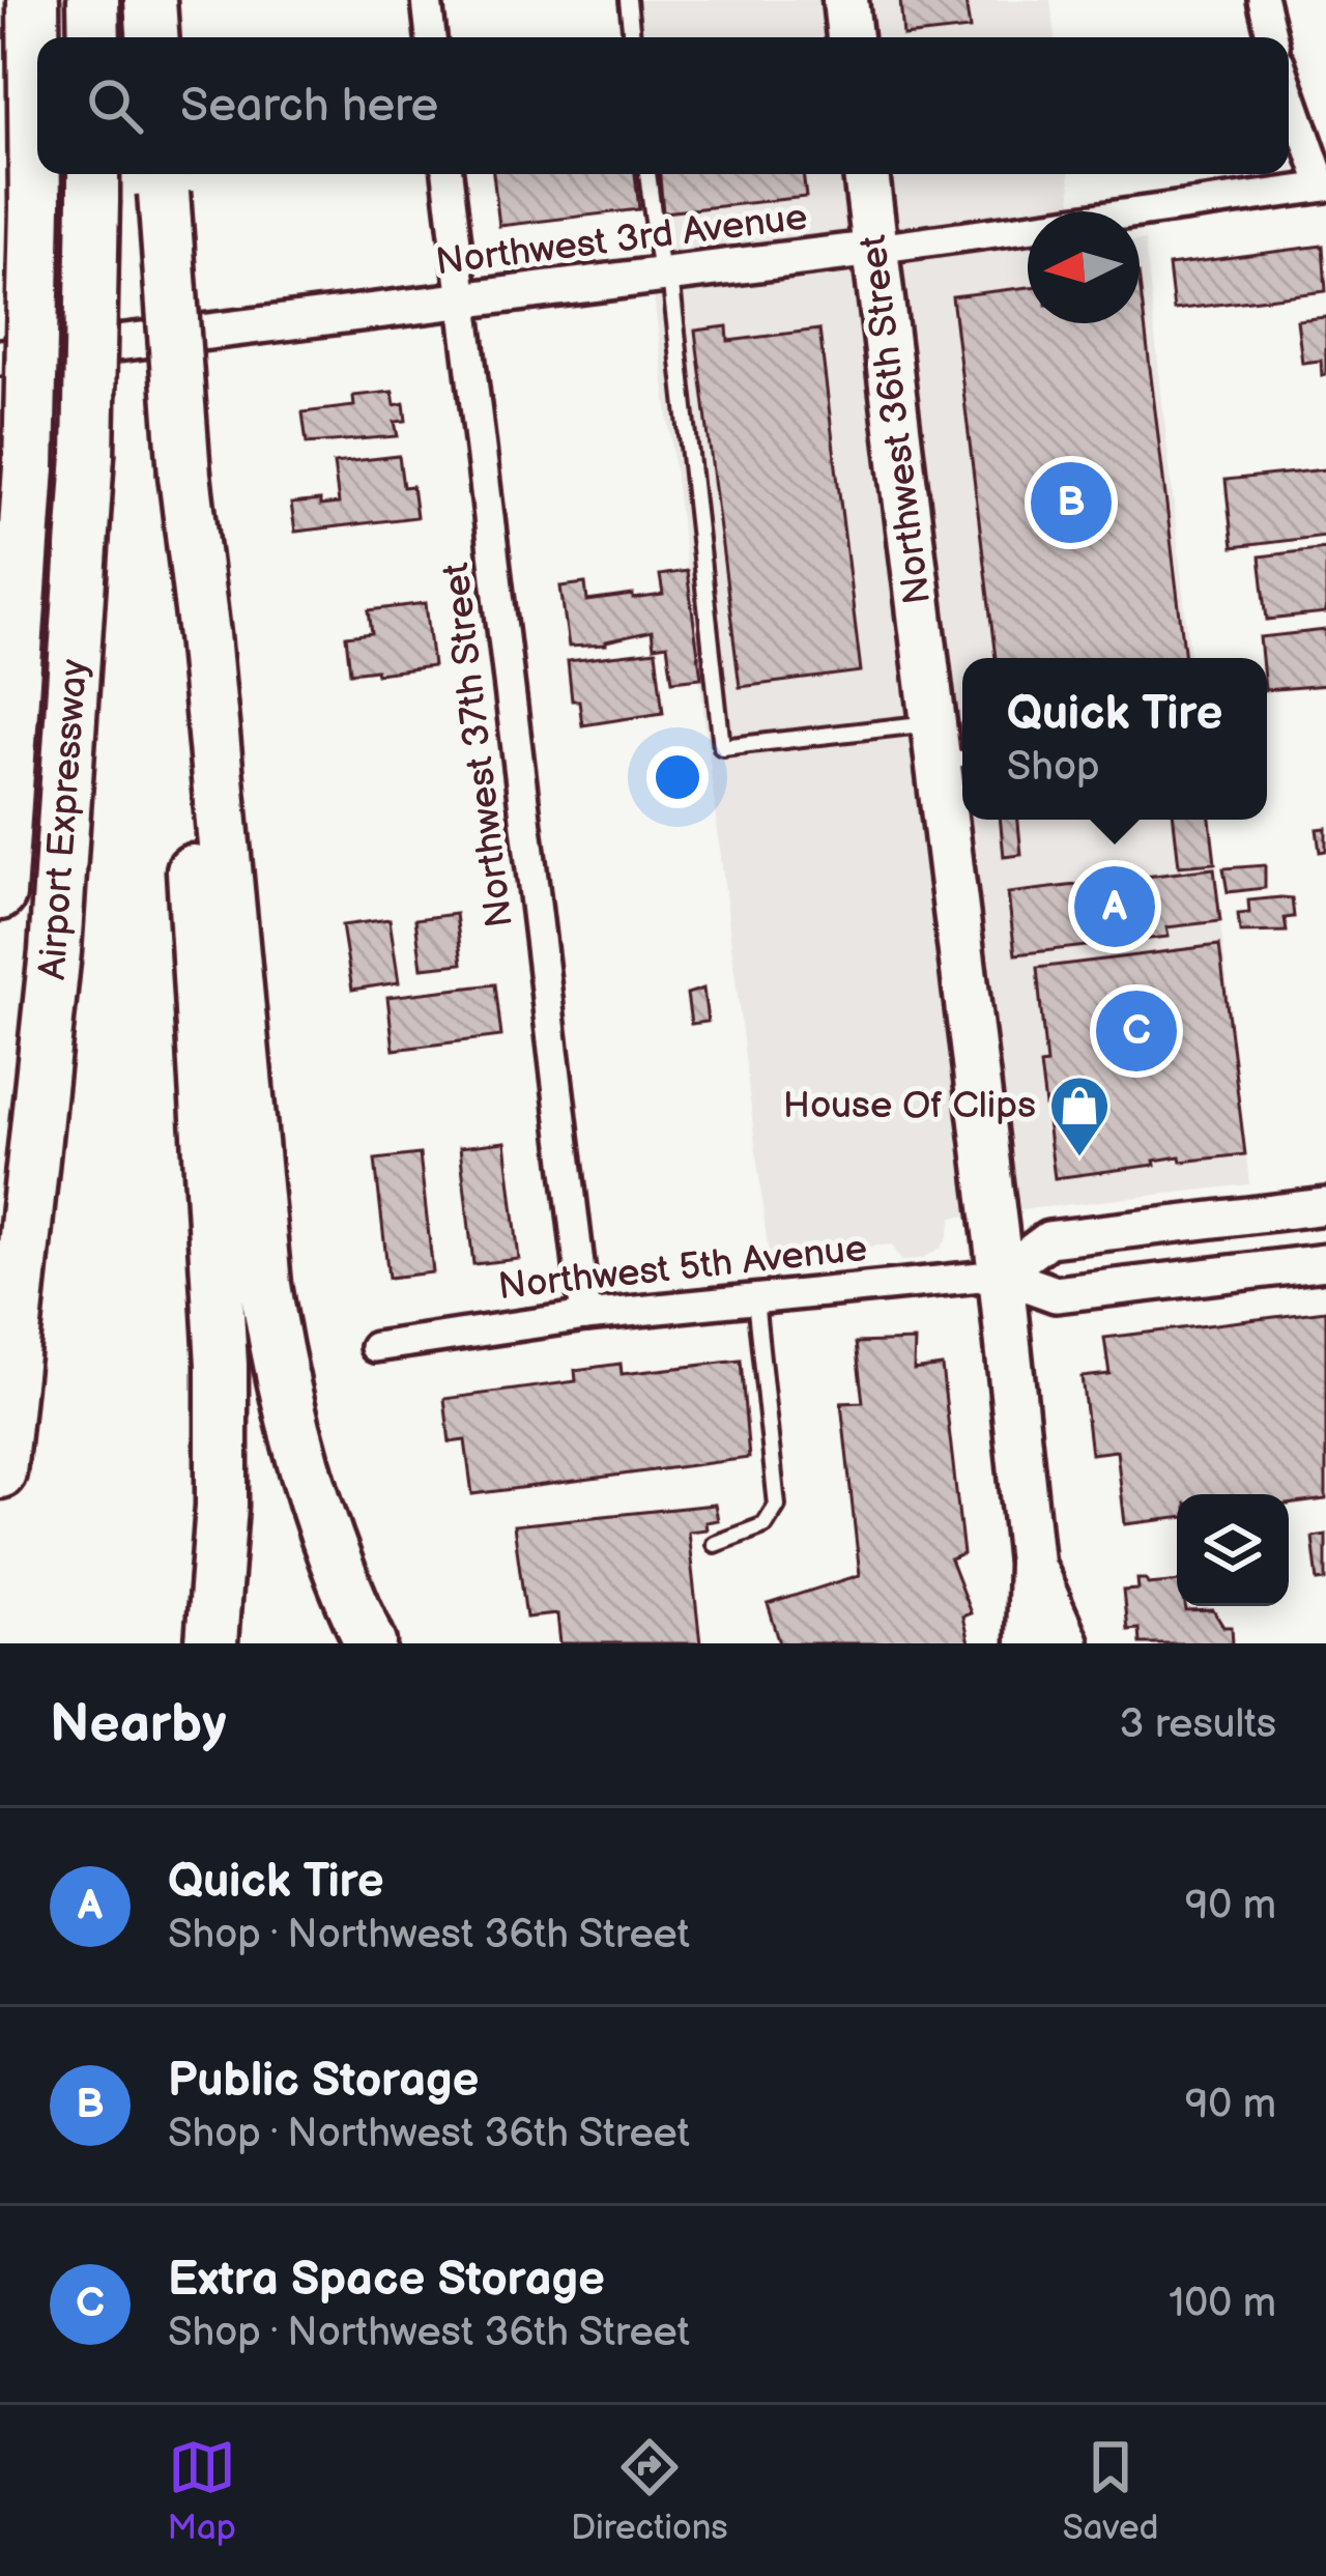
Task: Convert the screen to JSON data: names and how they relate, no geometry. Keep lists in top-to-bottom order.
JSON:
{
  "streets": {
    "highway": ["Airport Expressway"],
    "main road": ["Northwest 36th Street"],
    "street": ["Northwest 3rd Avenue", "Northwest 37th Street", "Northwest 5th Avenue"]
  },
  "crossings": [
    ["Northwest 3rd Avenue", "Northwest 36th Street"],
    ["Northwest 3rd Avenue", "Northwest 37th Street"],
    ["Northwest 36th Street", "Northwest 5th Avenue"],
    ["Northwest 37th Street", "Northwest 5th Avenue"]
  ],
  "places": {
    "shop": ["House Of Clips"]
  },
  "north": "left",
  "page": {
    "search": "Search here",
    "pins": ["B", "A", "C"],
    "popup": ["Quick Tire", "Shop"],
    "heading": ["Nearby", "3 results"],
    "list": [
      {
        "mark": "A",
        "name": "Quick Tire",
        "note": "Shop · Northwest 36th Street",
        "value": "90 m"
      },
      {
        "mark": "B",
        "name": "Public Storage",
        "note": "Shop · Northwest 36th Street",
        "value": "90 m"
      },
      {
        "mark": "C",
        "name": "Extra Space Storage",
        "note": "Shop · Northwest 36th Street",
        "value": "100 m"
      }
    ],
    "nav": ["Map", "Directions", "Saved"]
  }
}
